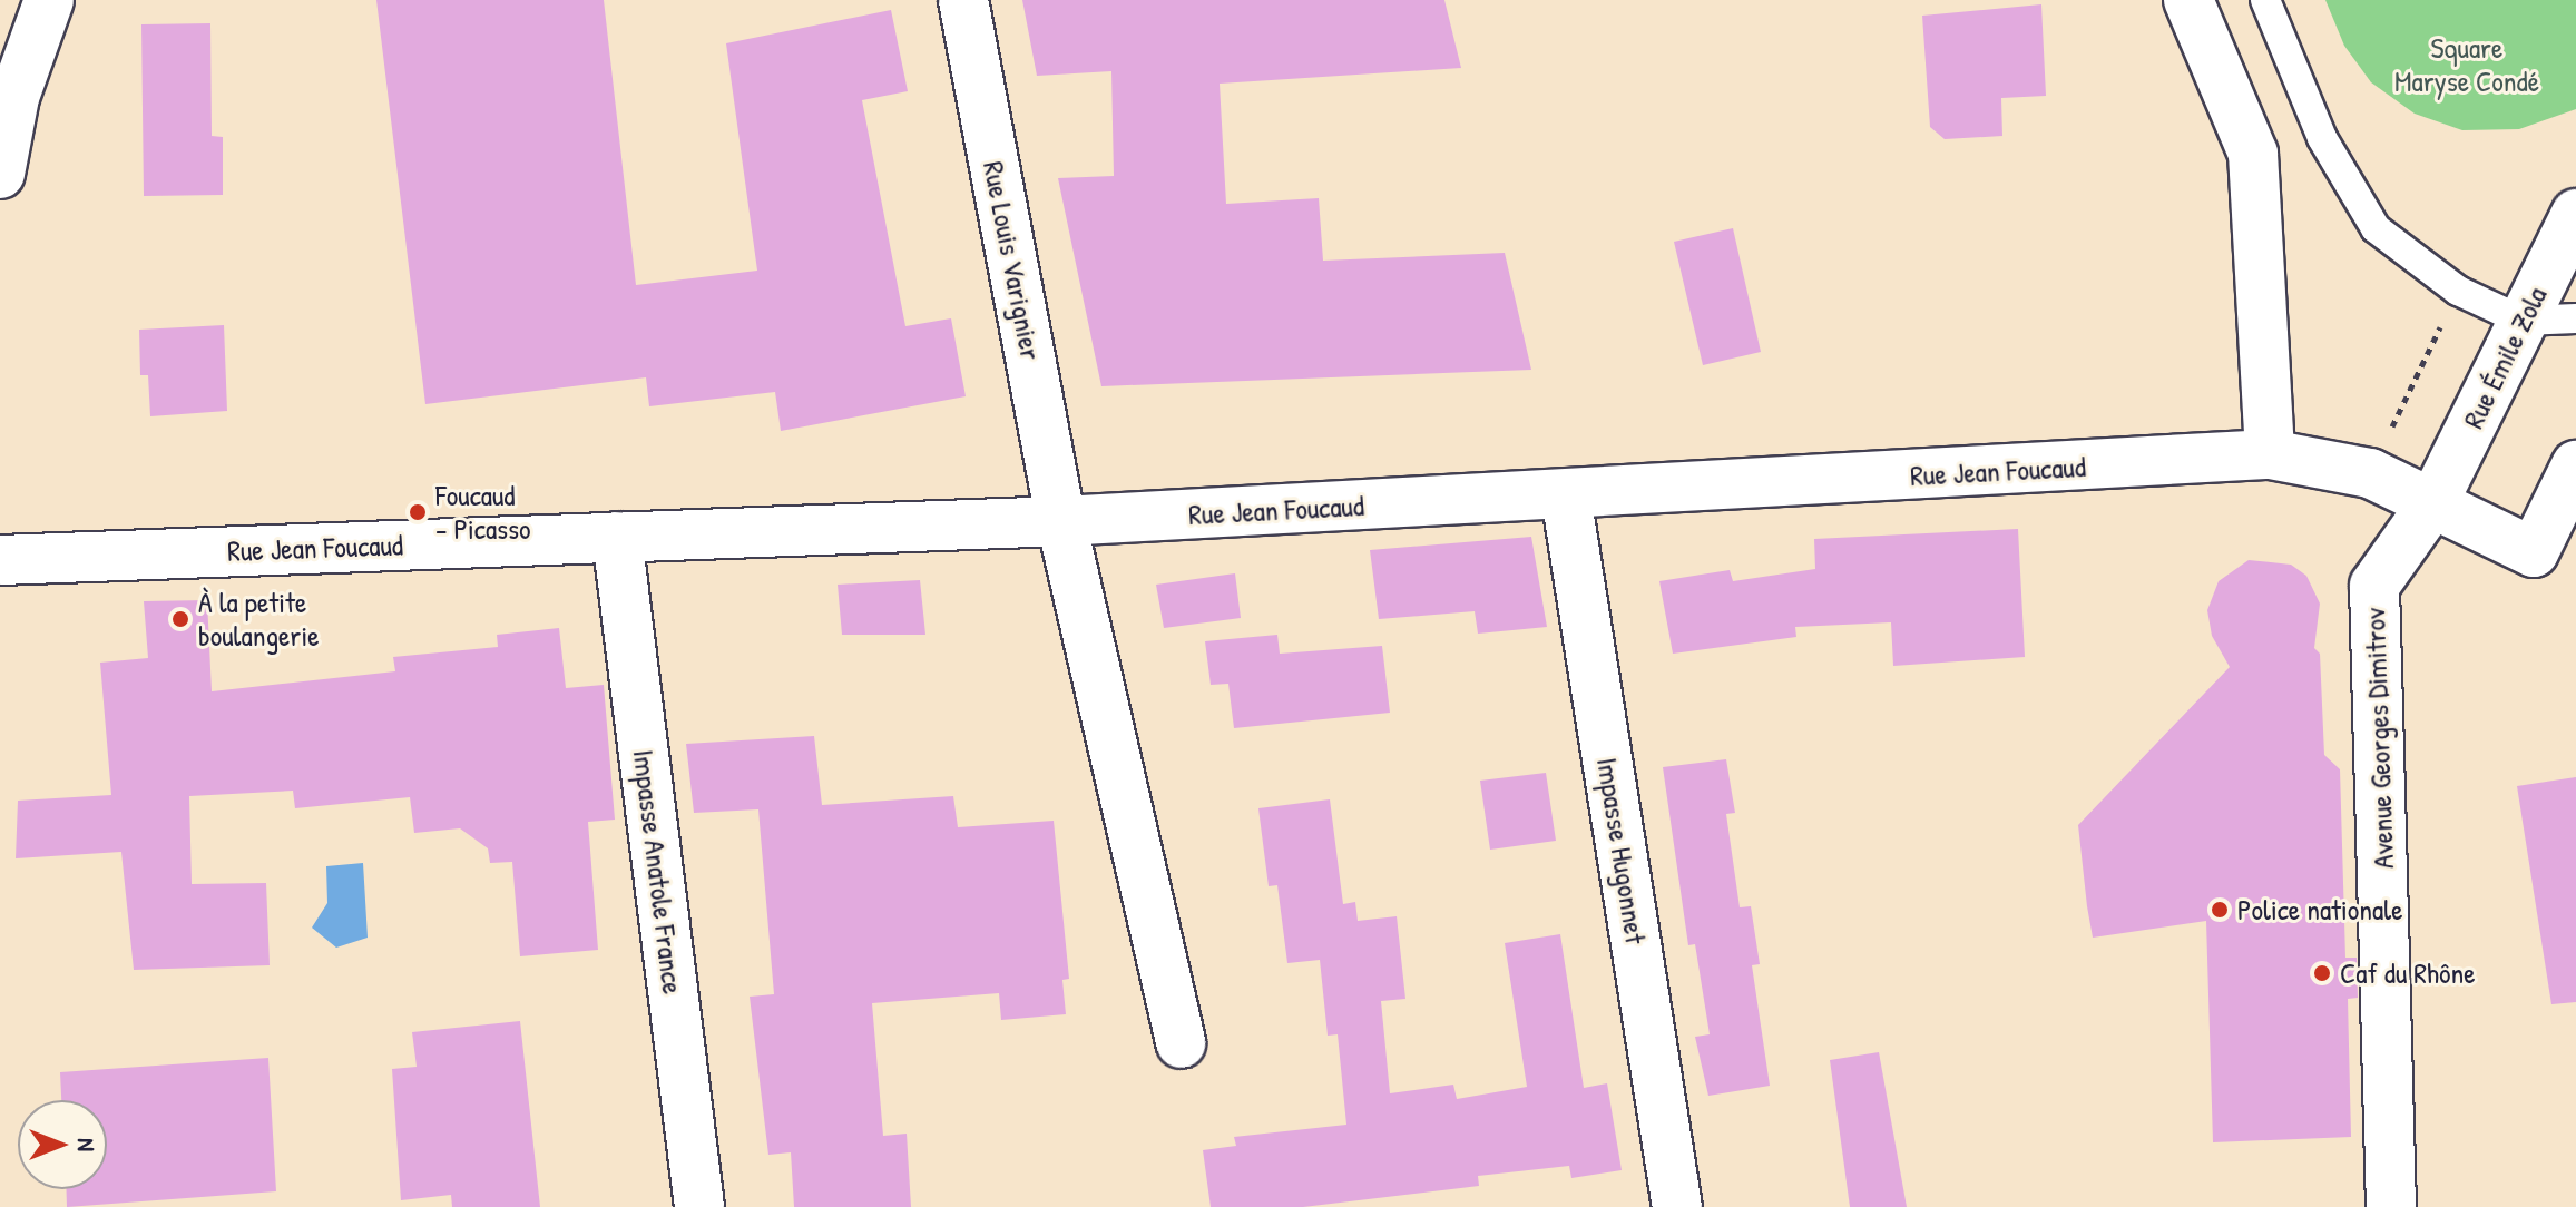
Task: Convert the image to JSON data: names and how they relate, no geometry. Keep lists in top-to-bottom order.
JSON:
{
  "streets": {
    "street": [
      "Rue Louis Varignier",
      "Rue Émile Zola",
      "Rue Jean Foucaud",
      "Avenue Georges Dimitrov",
      "Impasse Hugonnet",
      "Impasse Anatole France"
    ]
  },
  "crossings": [
    ["Rue Louis Varignier", "Rue Jean Foucaud"],
    ["Rue Émile Zola", "Rue Jean Foucaud"],
    ["Rue Émile Zola", "Avenue Georges Dimitrov"],
    ["Rue Jean Foucaud", "Avenue Georges Dimitrov"],
    ["Rue Jean Foucaud", "Impasse Hugonnet"],
    ["Rue Jean Foucaud", "Impasse Anatole France"]
  ],
  "parks": ["Square Maryse Condé"],
  "places": [
    "Foucaud - Picasso",
    "À la petite boulangerie",
    "Police nationale",
    "Caf du Rhône"
  ],
  "north": "right"
}
